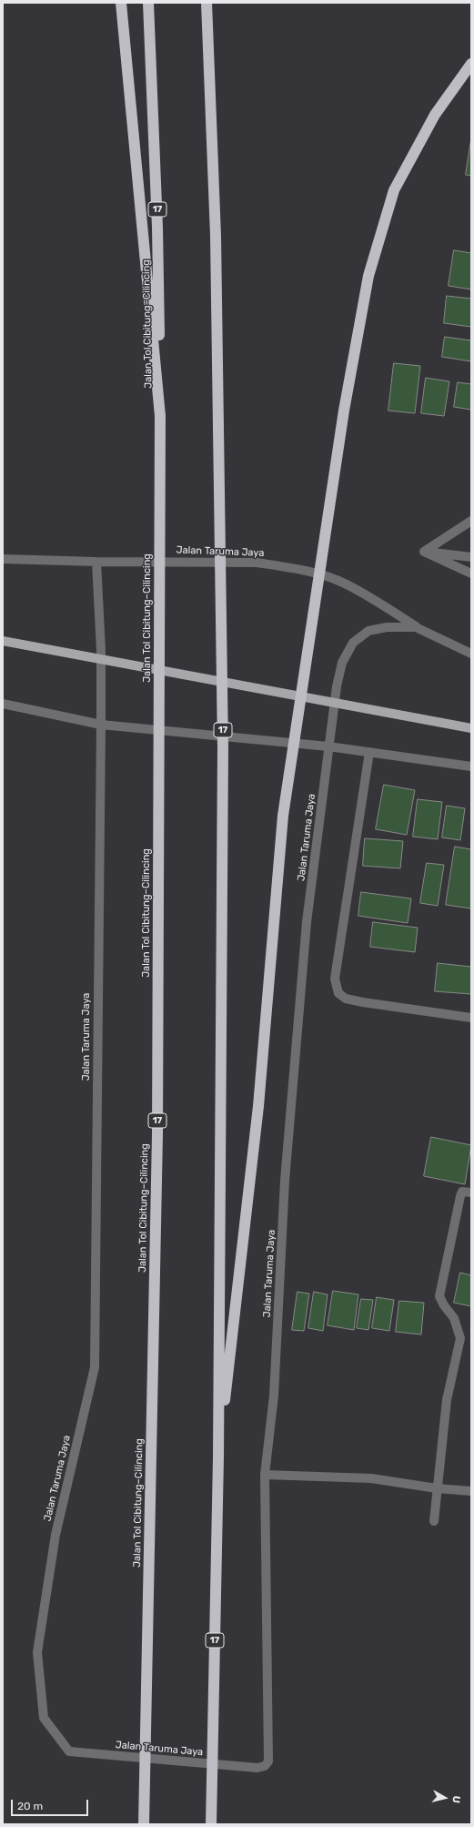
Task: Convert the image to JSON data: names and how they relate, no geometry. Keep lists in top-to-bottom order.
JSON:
{
  "streets": {
    "highway": ["17", "Jalan Tol Cibitung–Cilincing"],
    "street": ["Jalan Taruma Jaya"]
  },
  "scale_bar": "20 m",
  "north": "right"
}
